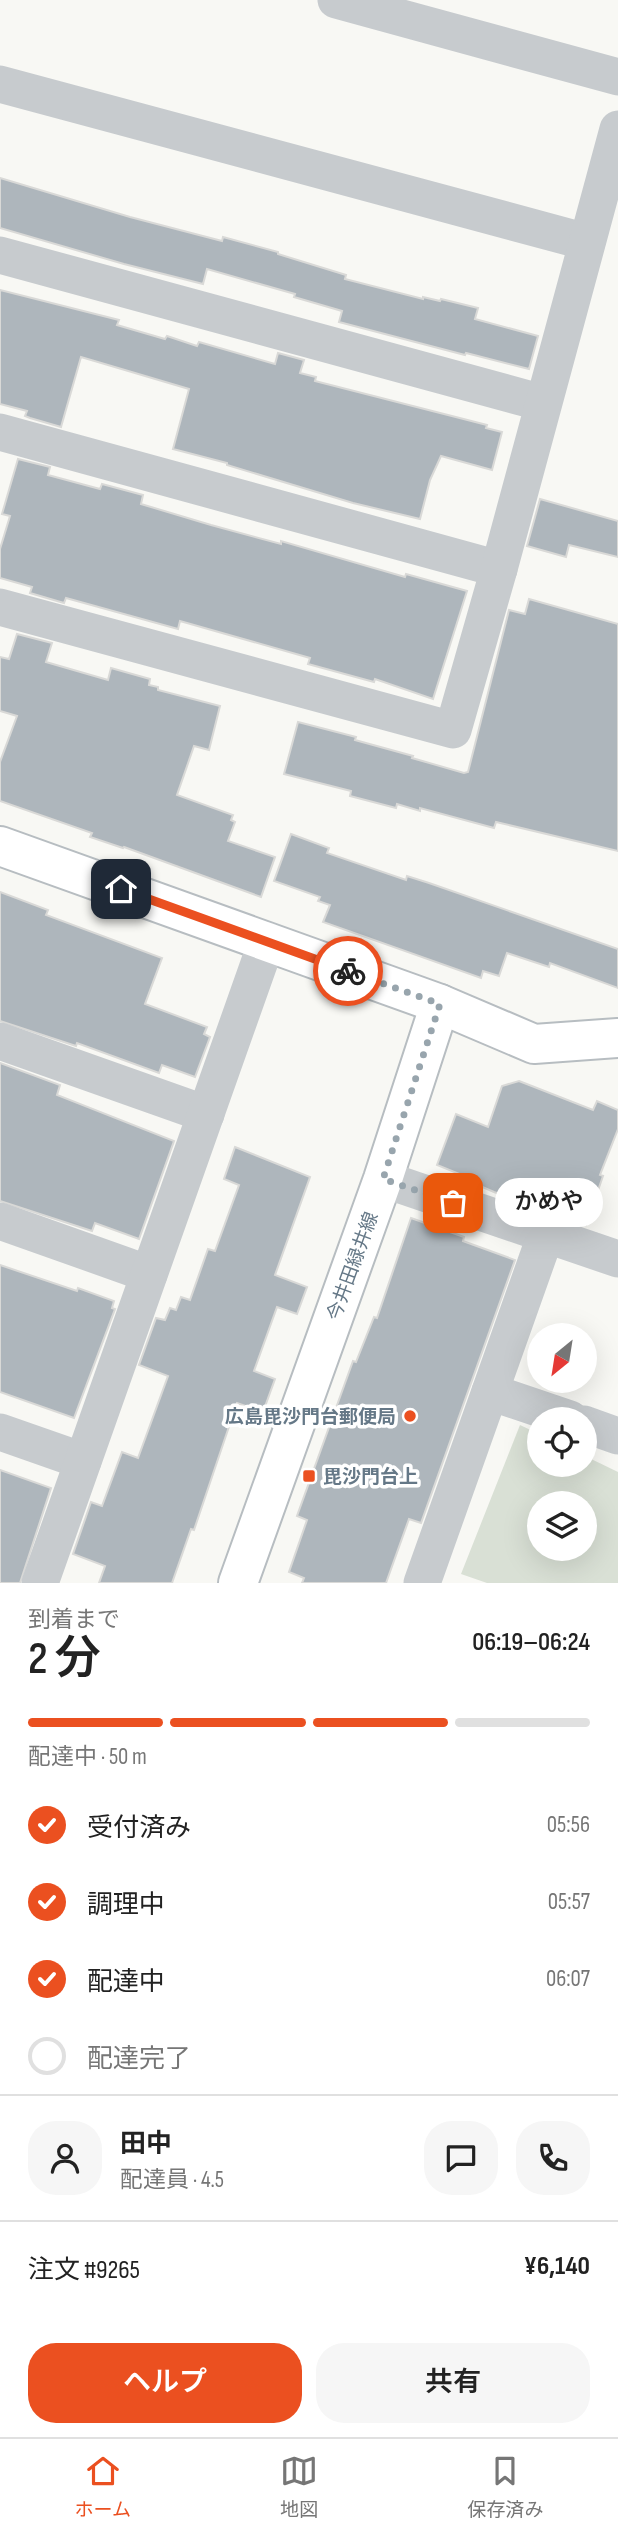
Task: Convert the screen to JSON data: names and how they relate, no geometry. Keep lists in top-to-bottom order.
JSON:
{
  "streets": {
    "main road": ["今井田緑井線"]
  },
  "places": {
    "other": ["かめや", "広島毘沙門台郵便局"],
    "transit": ["毘沙門台上"]
  },
  "north": "bottom left",
  "page": {
    "bubble": "かめや",
    "heading": ["2 分", "到着まで", "06:19–06:24"],
    "panel": [
      "田中",
      "配達員 · 4.5",
      "注文 #9265",
      "¥6,140"
    ],
    "bar": "配達中 · 50 m",
    "list": [
      ["受付済み", "05:56"],
      ["調理中", "05:57"],
      ["配達中", "06:07"],
      "配達完了"
    ],
    "buttons": ["ヘルプ", "共有"],
    "tabs": ["ホーム", "地図", "保存済み"]
  }
}
